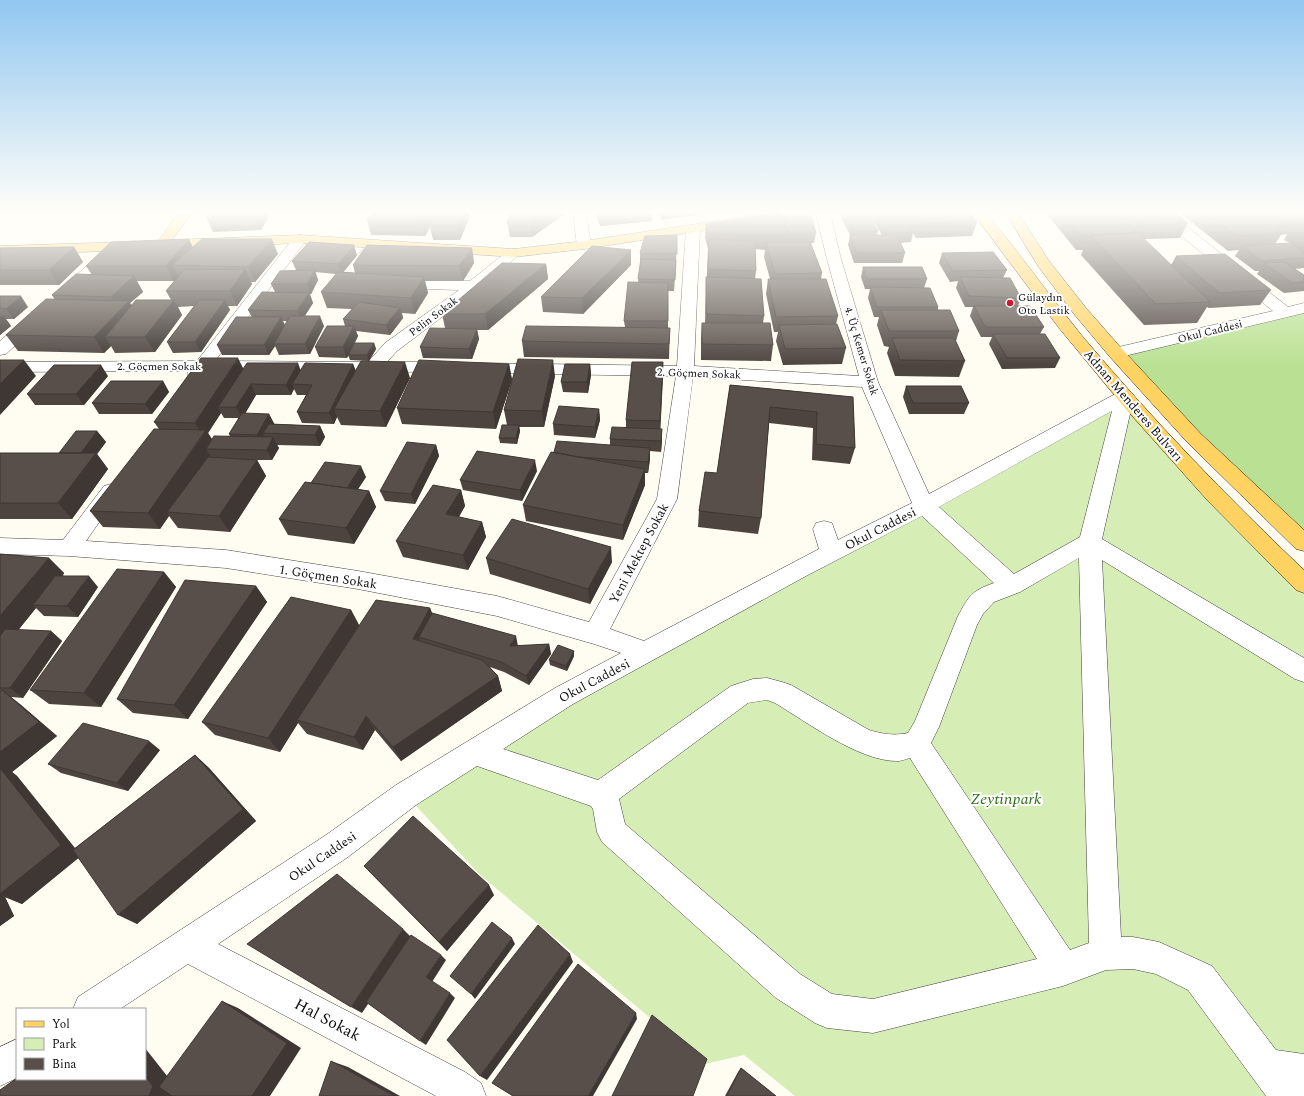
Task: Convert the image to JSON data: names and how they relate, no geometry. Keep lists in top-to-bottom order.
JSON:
{
  "streets": {
    "main road": ["Adnan Menderes Bulvarı"],
    "street": [
      "Pelin Sokak",
      "Okul Caddesi",
      "4. Üç Kemer Sokak",
      "2. Göçmen Sokak",
      "Yeni Mektep Sokak",
      "1. Göçmen Sokak",
      "Hal Sokak"
    ]
  },
  "crossings": [
    ["Pelin Sokak", "2. Göçmen Sokak"],
    ["Okul Caddesi", "4. Üç Kemer Sokak"],
    ["Okul Caddesi", "Adnan Menderes Bulvarı"],
    ["Okul Caddesi", "1. Göçmen Sokak"],
    ["Okul Caddesi", "Hal Sokak"],
    ["4. Üç Kemer Sokak", "2. Göçmen Sokak"],
    ["2. Göçmen Sokak", "Yeni Mektep Sokak"],
    ["Yeni Mektep Sokak", "1. Göçmen Sokak"]
  ],
  "parks": ["Zeytinpark"],
  "places": ["Gülaydın Oto Lastik"],
  "legend": ["Yol", "Park", "Bina"]
}
